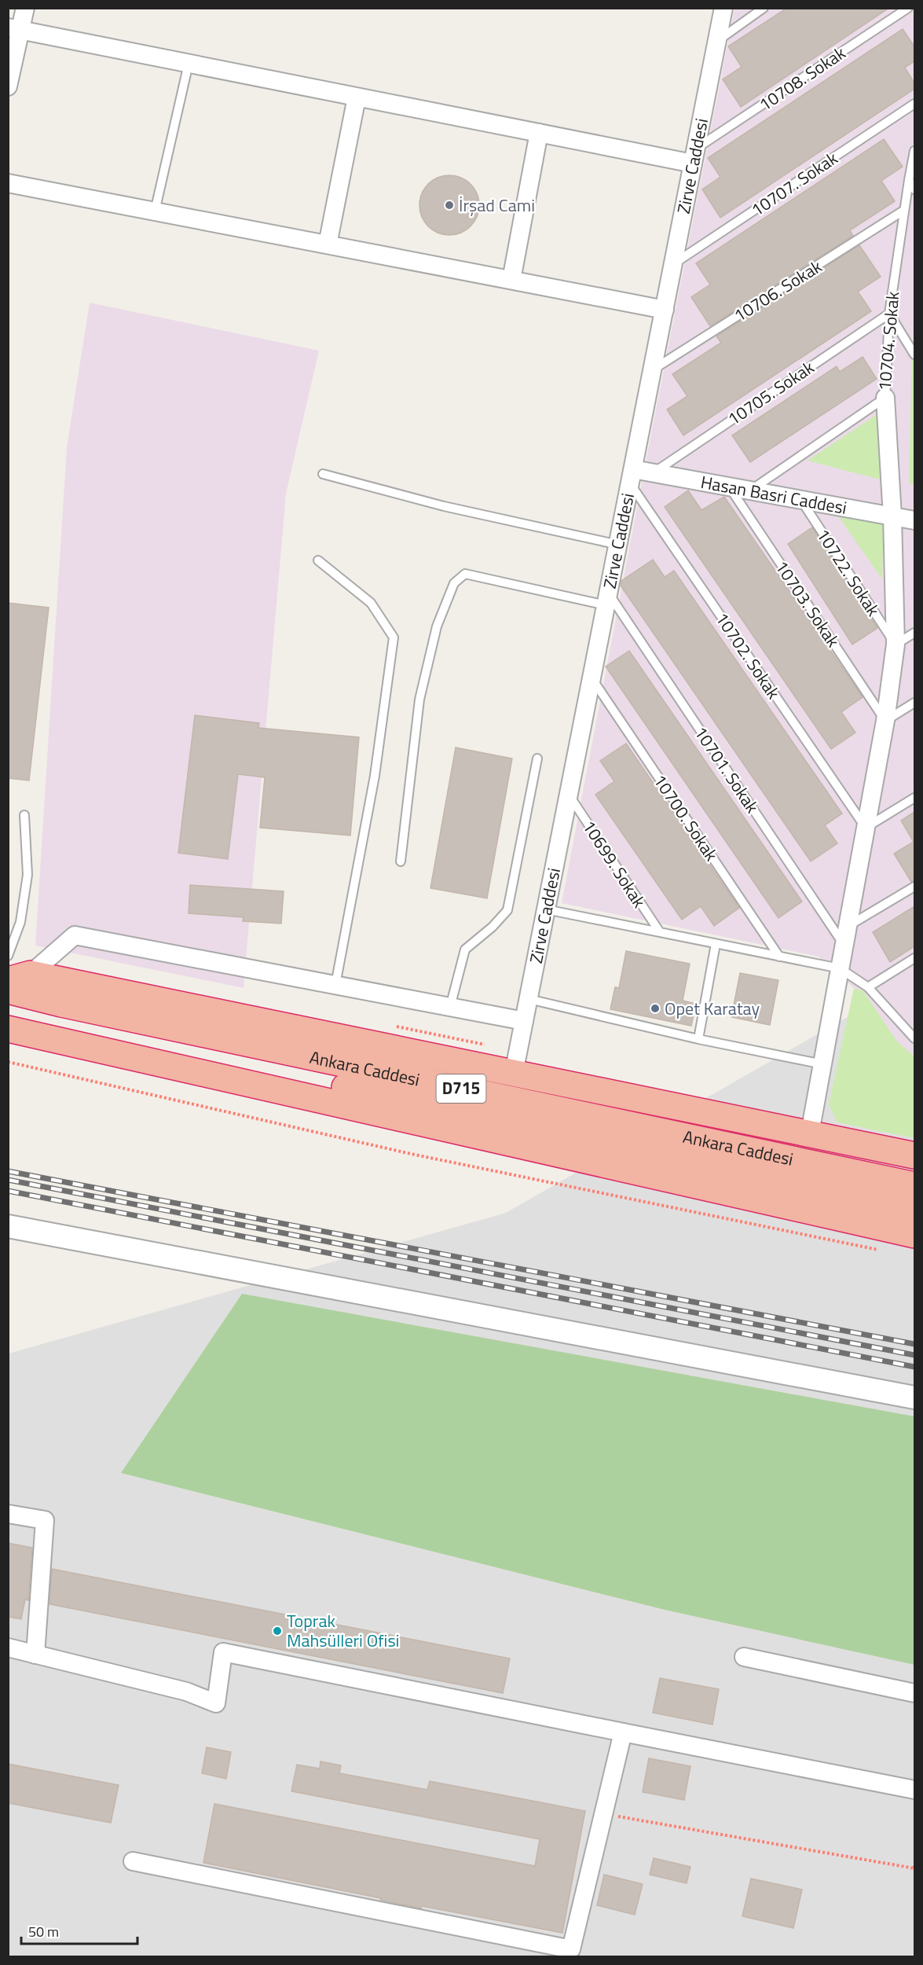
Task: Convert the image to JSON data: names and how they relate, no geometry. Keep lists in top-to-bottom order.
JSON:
{
  "streets": {
    "highway": ["Ankara Caddesi", "D715"],
    "street": ["Zirve Caddesi", "Hasan Basri Caddesi"],
    "lane": [
      "10708. Sokak",
      "10707. Sokak",
      "10706. Sokak",
      "10704. Sokak",
      "10705. Sokak",
      "10722. Sokak",
      "10703. Sokak",
      "10702. Sokak",
      "10701. Sokak",
      "10700. Sokak",
      "10699. Sokak"
    ]
  },
  "crossings": [
    ["10708. Sokak", "Zirve Caddesi"],
    ["Zirve Caddesi", "10707. Sokak"],
    ["Zirve Caddesi", "10706. Sokak"],
    ["Zirve Caddesi", "Hasan Basri Caddesi"],
    ["Zirve Caddesi", "10702. Sokak"],
    ["Zirve Caddesi", "10701. Sokak"],
    ["Zirve Caddesi", "10700. Sokak"],
    ["Zirve Caddesi", "10699. Sokak"],
    ["Zirve Caddesi", "D715"],
    ["10706. Sokak", "10704. Sokak"],
    ["10704. Sokak", "10705. Sokak"],
    ["10704. Sokak", "Hasan Basri Caddesi"],
    ["10705. Sokak", "Hasan Basri Caddesi"],
    ["Hasan Basri Caddesi", "10722. Sokak"],
    ["Hasan Basri Caddesi", "10703. Sokak"],
    ["Hasan Basri Caddesi", "10702. Sokak"]
  ],
  "places": ["İrşad Cami", "Opet Karatay", "Toprak Mahsülleri Ofisi"],
  "scale_bar": "50 m"
}
